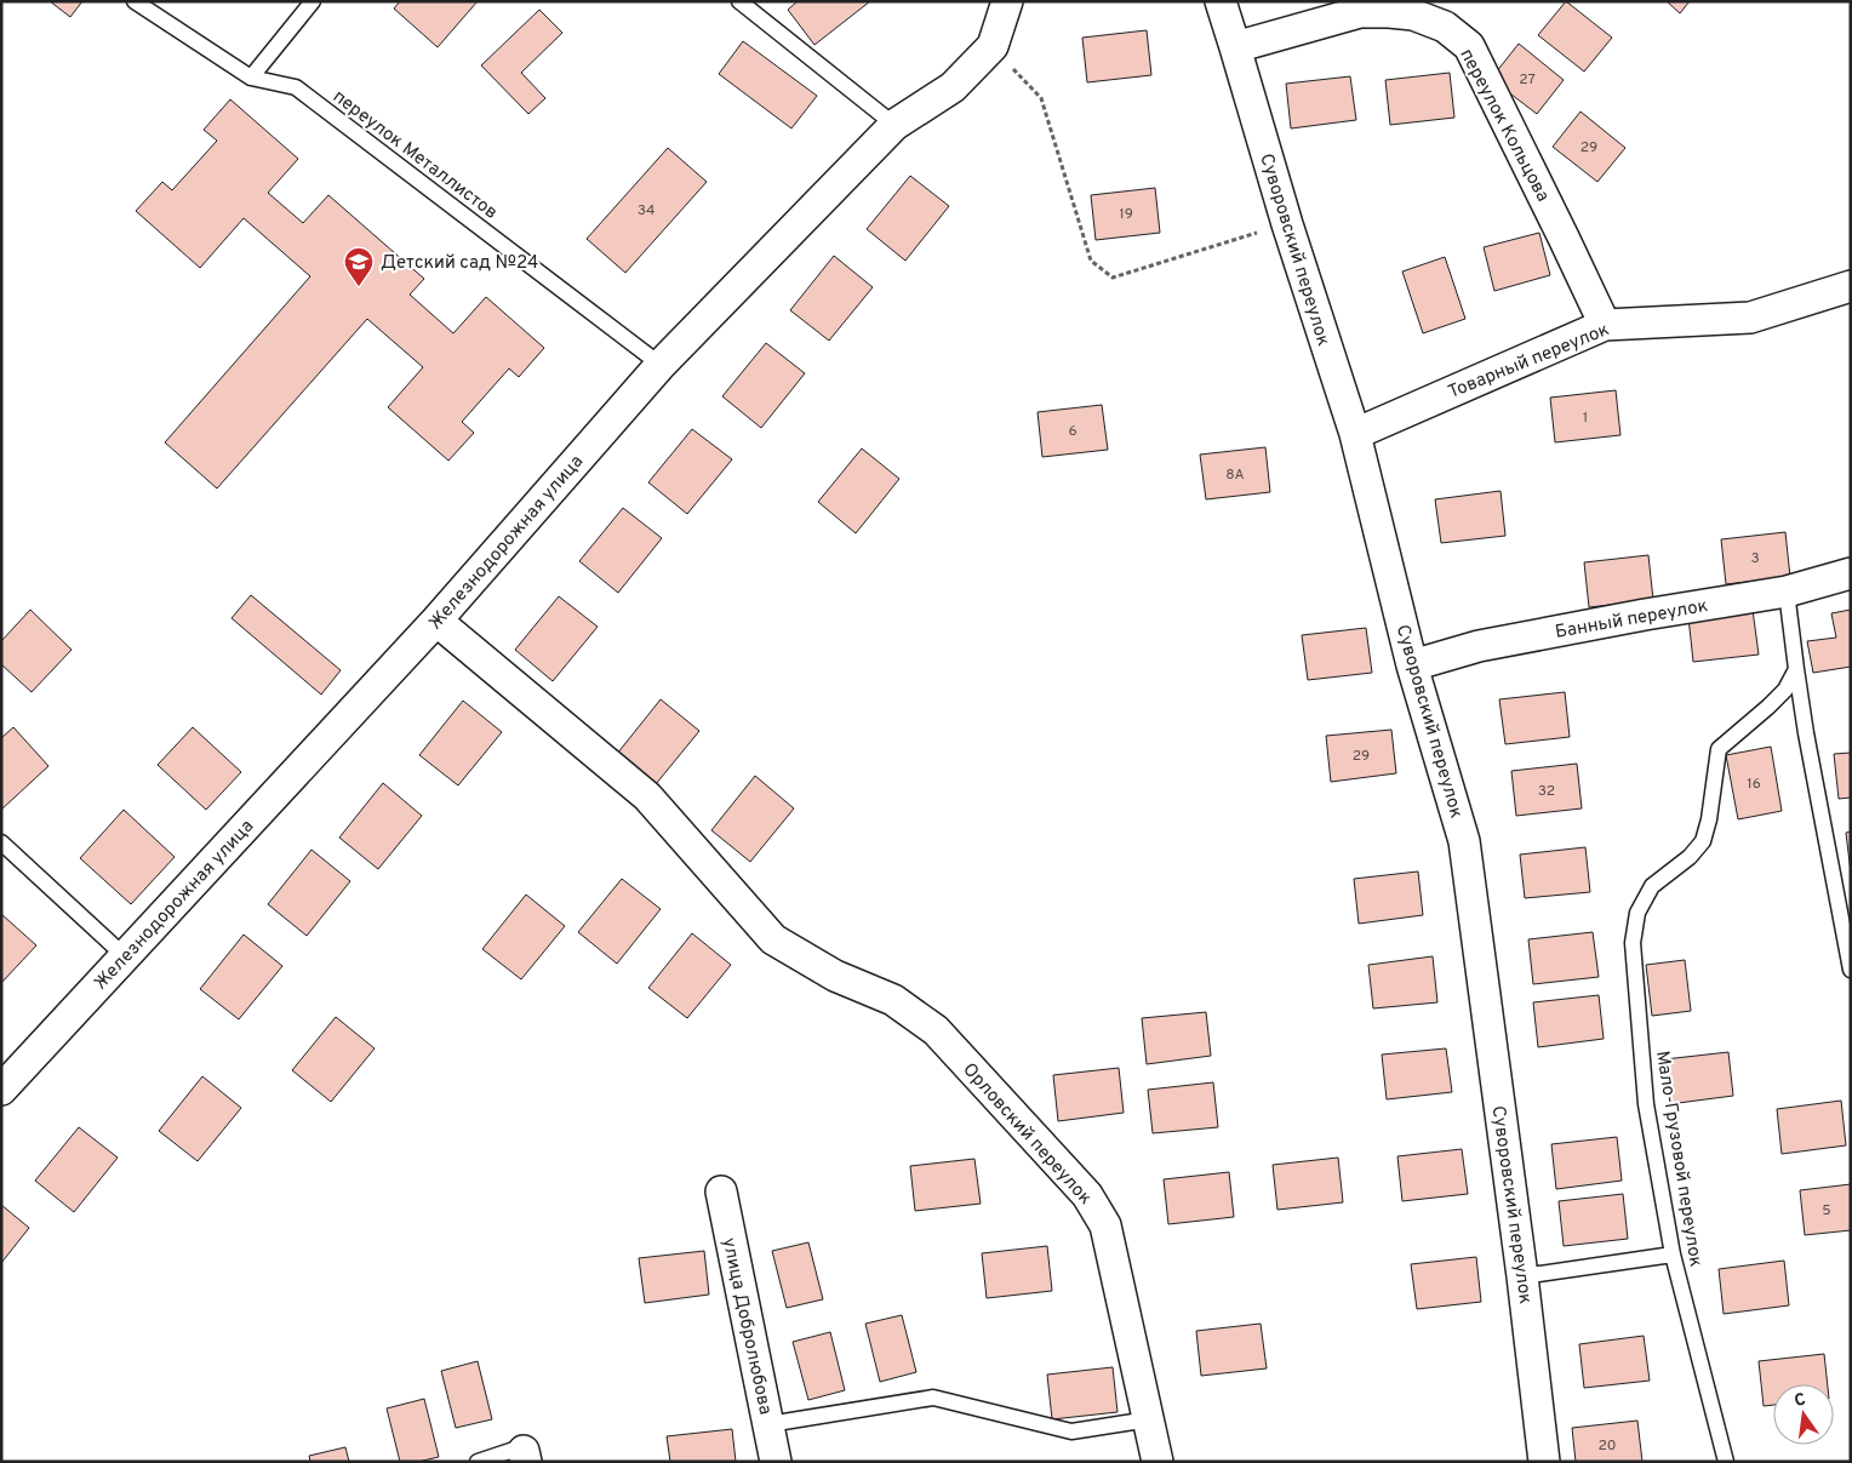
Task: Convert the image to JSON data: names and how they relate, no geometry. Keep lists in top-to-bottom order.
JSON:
{
  "streets": {
    "street": [
      "переулок Кольцова",
      "Суворовский переулок",
      "Товарный переулок",
      "Железнодорожная улица",
      "Банный переулок",
      "Орловский переулок",
      "улица Добролюбова"
    ],
    "lane": ["переулок Металлистов", "Мало-Грузовой переулок"]
  },
  "crossings": [
    ["переулок Кольцова", "Суворовский переулок"],
    ["переулок Кольцова", "Товарный переулок"],
    ["переулок Металлистов", "Железнодорожная улица"],
    ["Суворовский переулок", "Товарный переулок"],
    ["Суворовский переулок", "Банный переулок"],
    ["Железнодорожная улица", "Орловский переулок"]
  ],
  "places": {
    "school or university": ["Детский сад №24"]
  },
  "house_numbers": [
    "27",
    "29",
    "34",
    "19",
    "1",
    "6",
    "8А",
    "3",
    "29",
    "16",
    "32",
    "5",
    "20"
  ],
  "north": "top"
}
